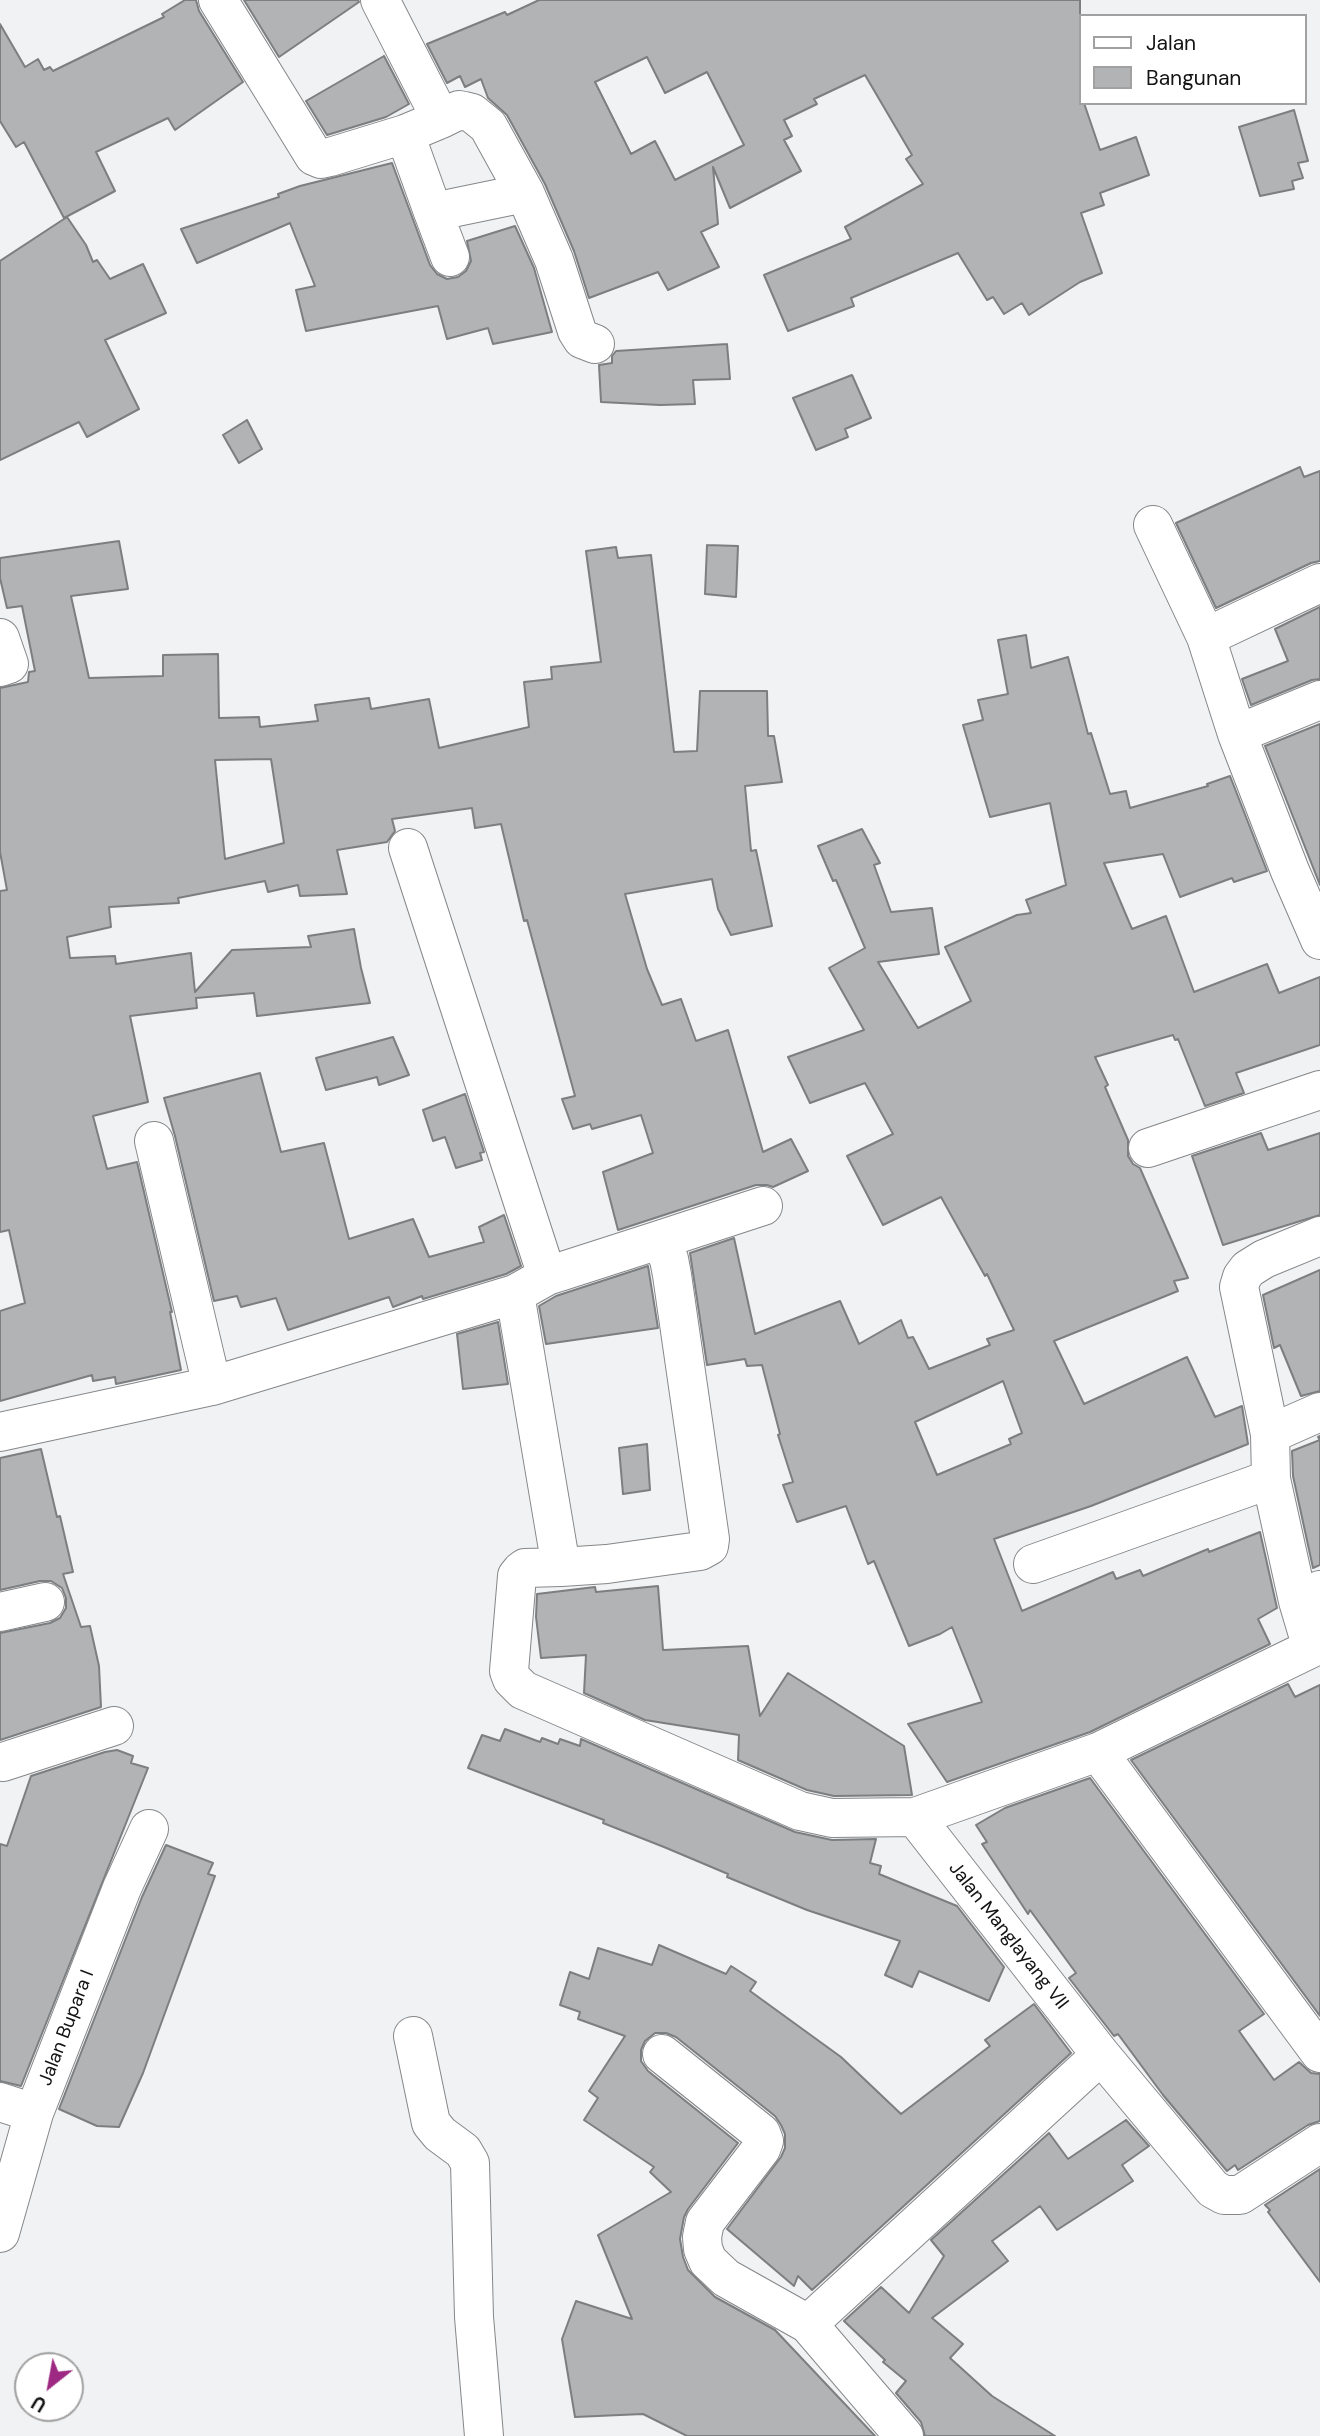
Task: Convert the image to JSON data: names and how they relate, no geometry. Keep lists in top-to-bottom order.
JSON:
{
  "streets": {
    "street": ["Jalan Manglayang VII", "Jalan Bupara I"]
  },
  "legend": ["Jalan", "Bangunan"],
  "north": "bottom left"
}
